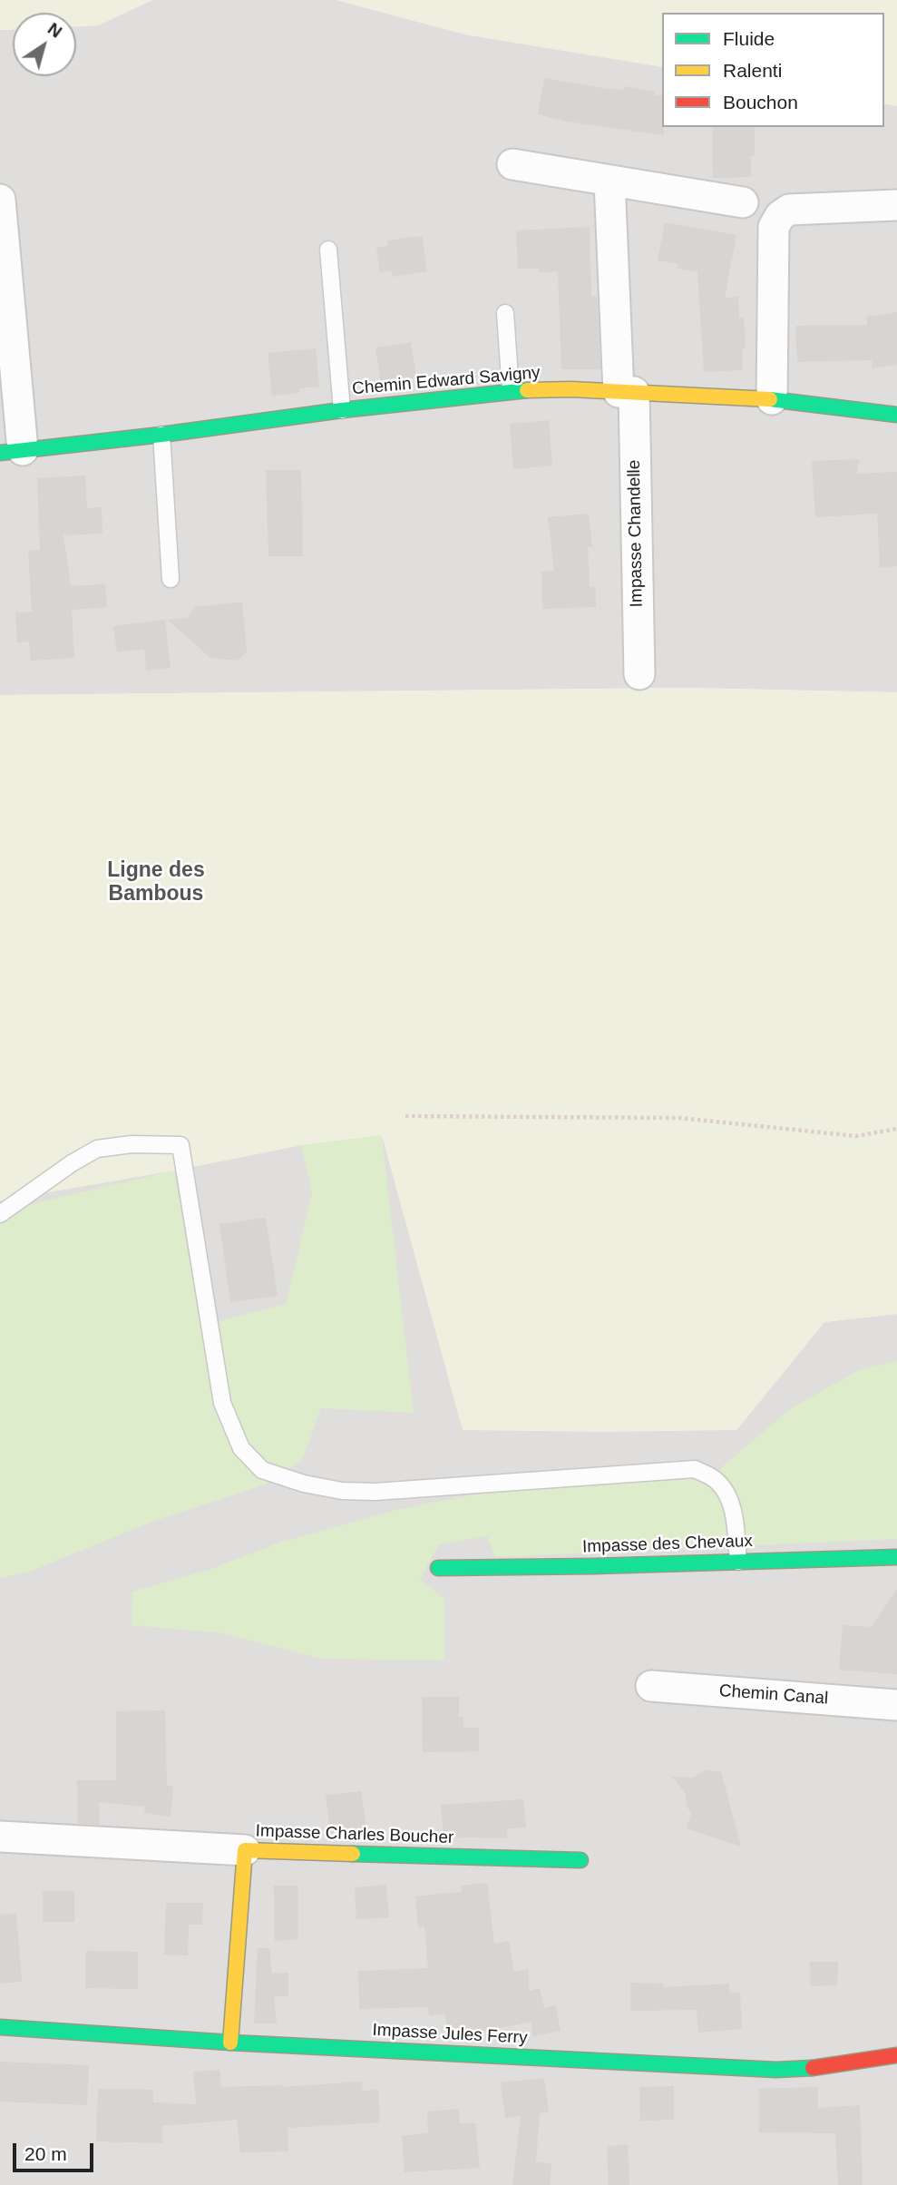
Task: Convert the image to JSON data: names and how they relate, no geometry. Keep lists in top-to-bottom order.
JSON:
{
  "streets": {
    "street": [
      "Chemin Edward Savigny",
      "Impasse Chandelle",
      "Impasse des Chevaux",
      "Chemin Canal",
      "Impasse Charles Boucher",
      "Impasse Jules Ferry"
    ]
  },
  "crossings": [
    ["Chemin Edward Savigny", "Impasse Chandelle"],
    ["Impasse Charles Boucher", "Impasse Jules Ferry"]
  ],
  "districts": ["Ligne des Bambous"],
  "legend": ["Fluide", "Ralenti", "Bouchon"],
  "scale_bar": "20 m",
  "north": "top right"
}
